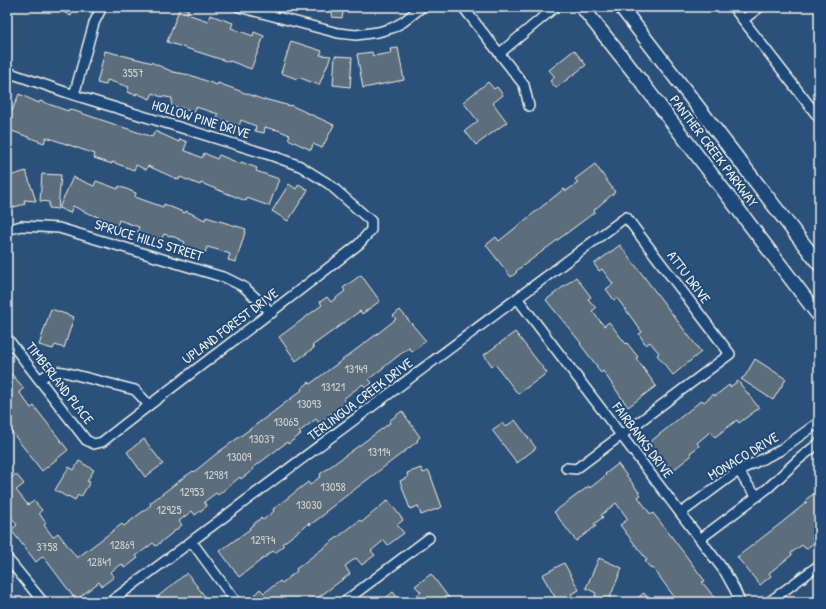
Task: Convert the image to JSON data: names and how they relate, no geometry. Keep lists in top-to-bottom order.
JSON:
{
  "streets": {
    "main road": ["PANTHER CREEK PARKWAY"],
    "street": [
      "HOLLOW PINE DRIVE",
      "SPRUCE HILLS STREET",
      "ATTU DRIVE",
      "UPLAND FOREST DRIVE",
      "TIMBERLAND PLACE",
      "TERLINGUA CREEK DRIVE",
      "FAIRBANKS DRIVE",
      "MONACO DRIVE"
    ]
  },
  "crossings": [
    ["HOLLOW PINE DRIVE", "UPLAND FOREST DRIVE"],
    ["SPRUCE HILLS STREET", "UPLAND FOREST DRIVE"],
    ["ATTU DRIVE", "TERLINGUA CREEK DRIVE"],
    ["ATTU DRIVE", "FAIRBANKS DRIVE"],
    ["UPLAND FOREST DRIVE", "TIMBERLAND PLACE"],
    ["TERLINGUA CREEK DRIVE", "FAIRBANKS DRIVE"],
    ["FAIRBANKS DRIVE", "MONACO DRIVE"]
  ],
  "house_numbers": [
    "3557",
    "13149",
    "13121",
    "13093",
    "13065",
    "13037",
    "13114",
    "13009",
    "12981",
    "13058",
    "12953",
    "13030",
    "12925",
    "12974",
    "12869",
    "3758",
    "12841"
  ]
}
